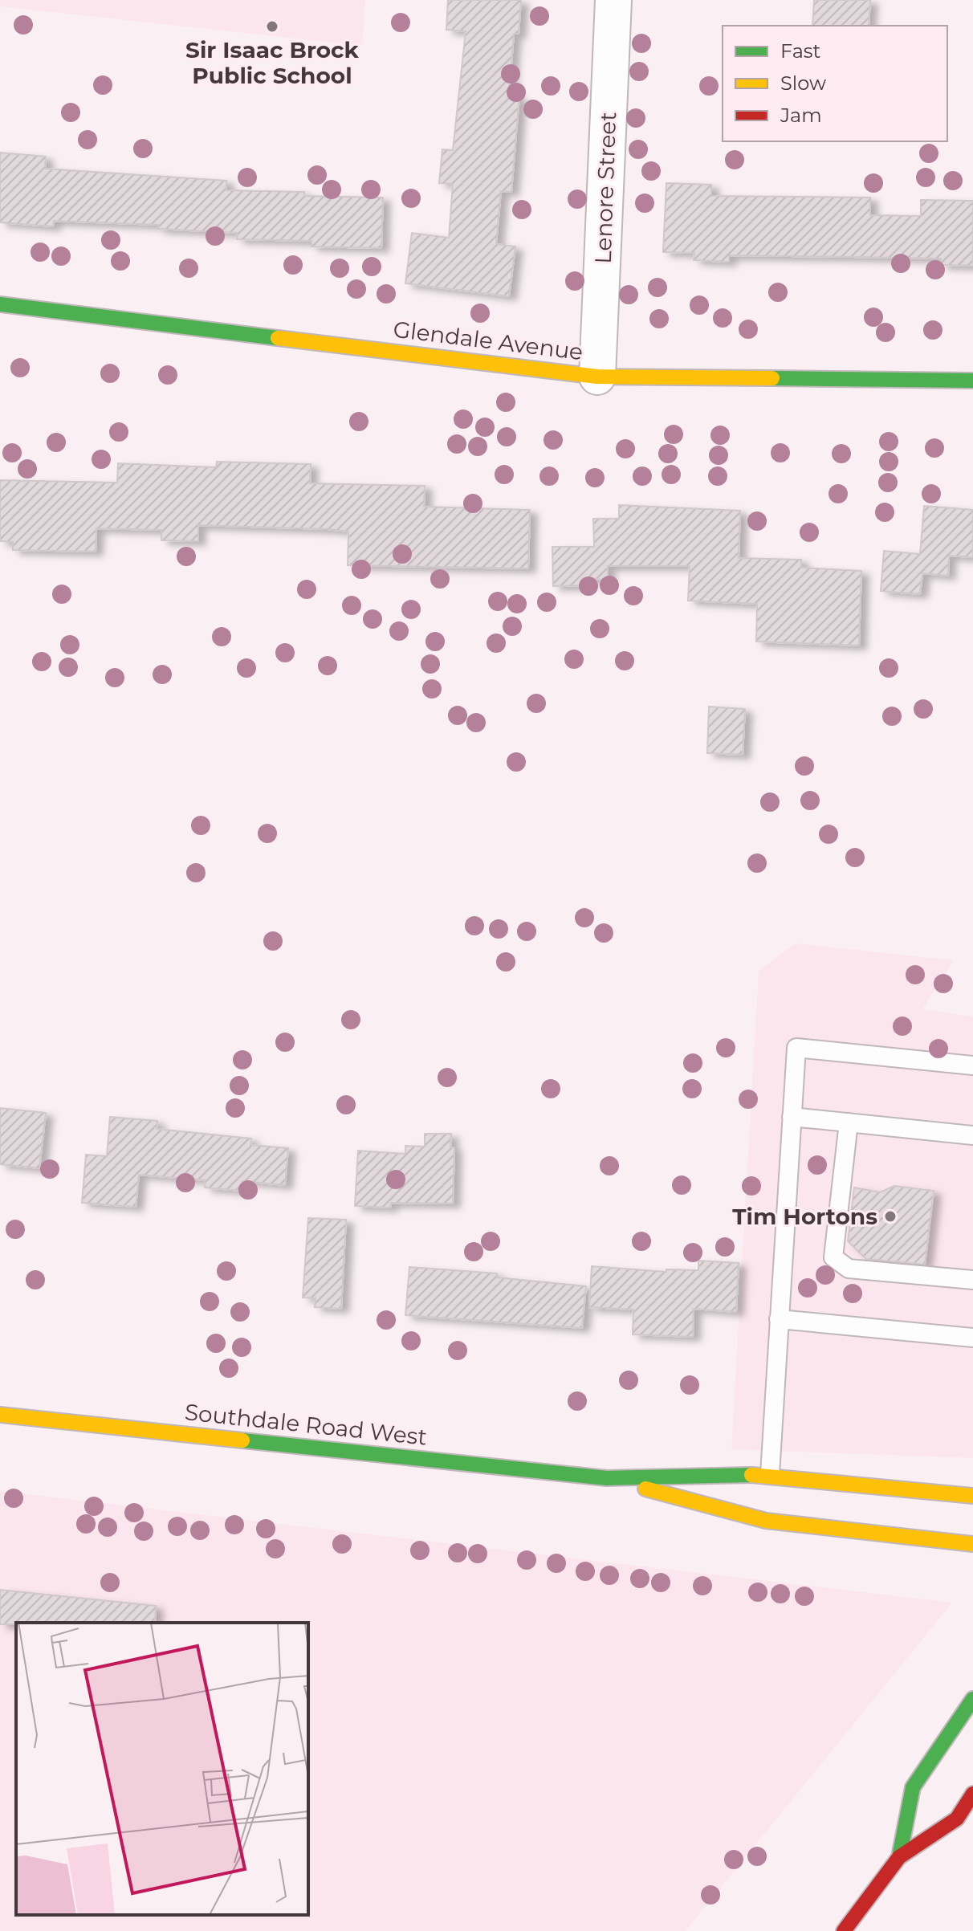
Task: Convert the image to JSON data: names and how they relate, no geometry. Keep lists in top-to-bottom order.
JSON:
{
  "streets": {
    "main road": ["Glendale Avenue", "Southdale Road West"],
    "street": ["Lenore Street"]
  },
  "crossings": [
    ["Lenore Street", "Glendale Avenue"]
  ],
  "places": ["Sir Isaac Brock Public School", "Tim Hortons"],
  "legend": ["Fast", "Slow", "Jam"]
}
